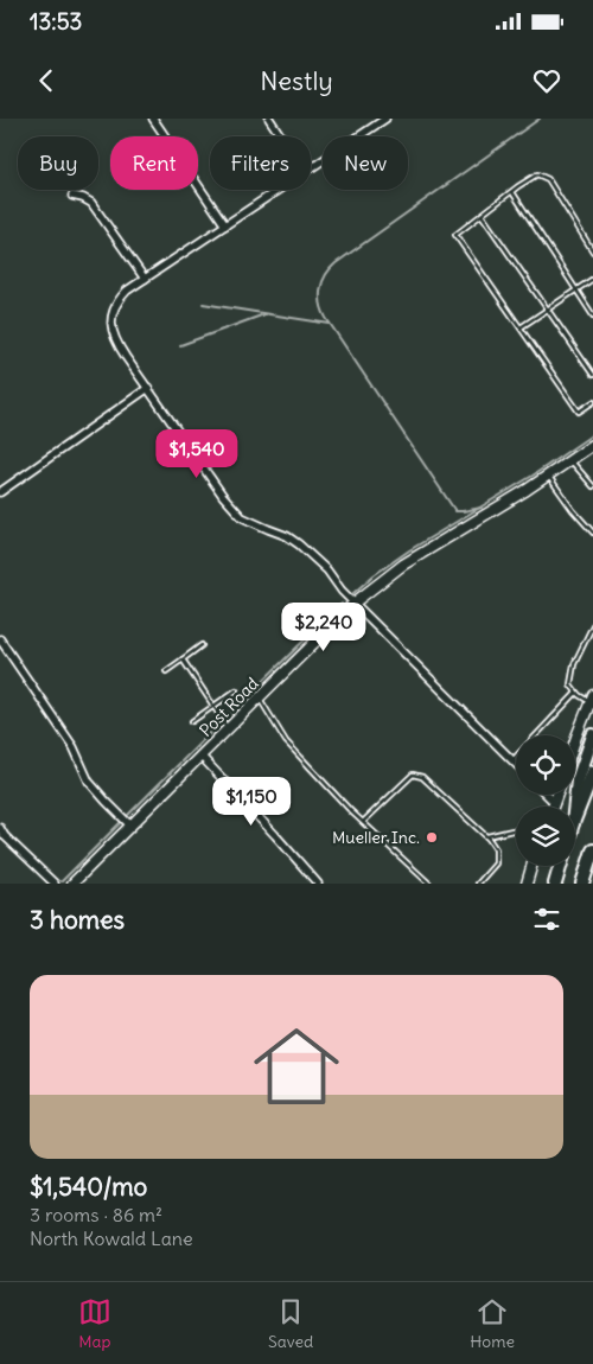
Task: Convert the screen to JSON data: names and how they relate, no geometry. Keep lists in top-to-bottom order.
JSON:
{
  "streets": {
    "street": ["Post Road"]
  },
  "places": ["Mueller Inc."],
  "page": {
    "status": "13:53",
    "header": "Nestly",
    "chip": [
      "Buy",
      "Rent",
      "Filters",
      "New"
    ],
    "price": ["$1,540", "$2,240", "$1,150"],
    "heading": "3 homes",
    "list": [
      {
        "name": "$1,540/mo",
        "note": "3 rooms · 86 m² · North Kowald Lane"
      }
    ],
    "tabs": ["Map", "Saved", "Home"]
  }
}
